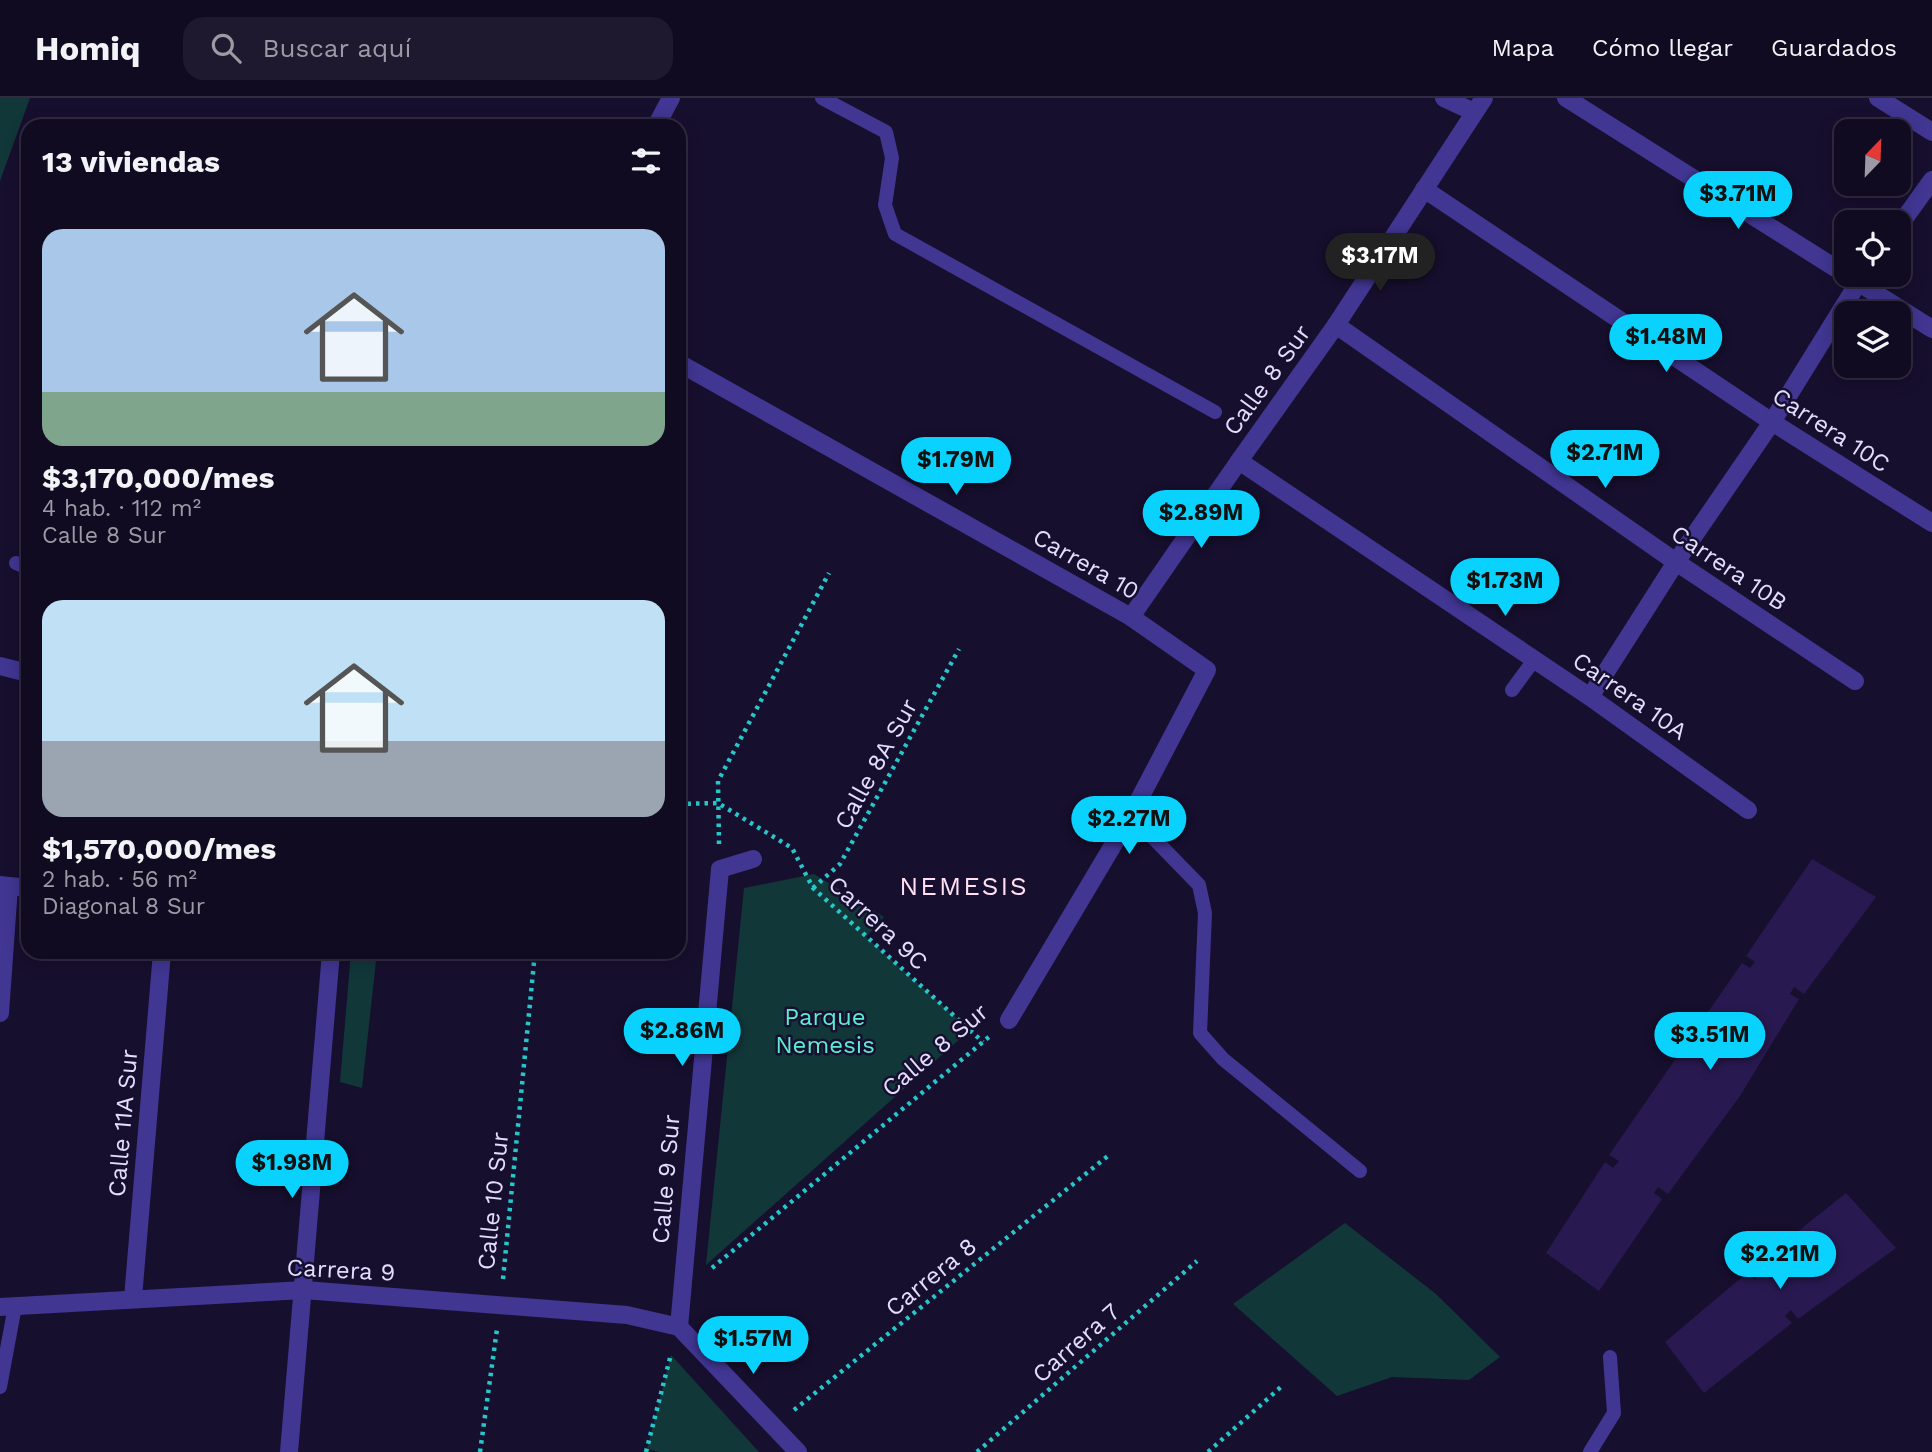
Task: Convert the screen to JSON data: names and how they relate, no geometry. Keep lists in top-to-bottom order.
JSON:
{
  "streets": {
    "street": [
      "Calle 8 Sur",
      "Carrera 10C",
      "Carrera 10",
      "Carrera 10B",
      "Carrera 10A",
      "Calle 11A Sur",
      "Calle 9 Sur",
      "Carrera 9"
    ],
    "path": [
      "Calle 8A Sur",
      "Carrera 9C",
      "Calle 10 Sur",
      "Carrera 8",
      "Carrera 7"
    ]
  },
  "crossings": [
    ["Calle 8 Sur", "Carrera 10C"],
    ["Calle 8 Sur", "Carrera 10"],
    ["Calle 8 Sur", "Carrera 10B"],
    ["Calle 8 Sur", "Carrera 10A"],
    ["Calle 8 Sur", "Carrera 9C"],
    ["Calle 8 Sur", "Calle 9 Sur"],
    ["Calle 8A Sur", "Carrera 9C"],
    ["Calle 11A Sur", "Carrera 9"],
    ["Calle 9 Sur", "Carrera 9"],
    ["Calle 10 Sur", "Carrera 9"]
  ],
  "districts": ["NEMESIS"],
  "parks": ["Parque Nemesis"],
  "north": "top right",
  "page": {
    "header": "Homiq",
    "search": "Buscar aquí",
    "nav": ["Mapa", "Cómo llegar", "Guardados"],
    "heading": "13 viviendas",
    "price": [
      "$3.71M",
      "$3.17M",
      "$1.48M",
      "$2.71M",
      "$1.79M",
      "$2.89M",
      "$1.73M",
      "$2.27M",
      "$2.86M",
      "$3.51M",
      "$1.98M",
      "$2.21M",
      "$1.57M"
    ],
    "list": [
      {
        "name": "$3,170,000/mes",
        "note": "4 hab. · 112 m² · Calle 8 Sur"
      },
      {
        "name": "$1,570,000/mes",
        "note": "2 hab. · 56 m² · Diagonal 8 Sur"
      }
    ]
  }
}
